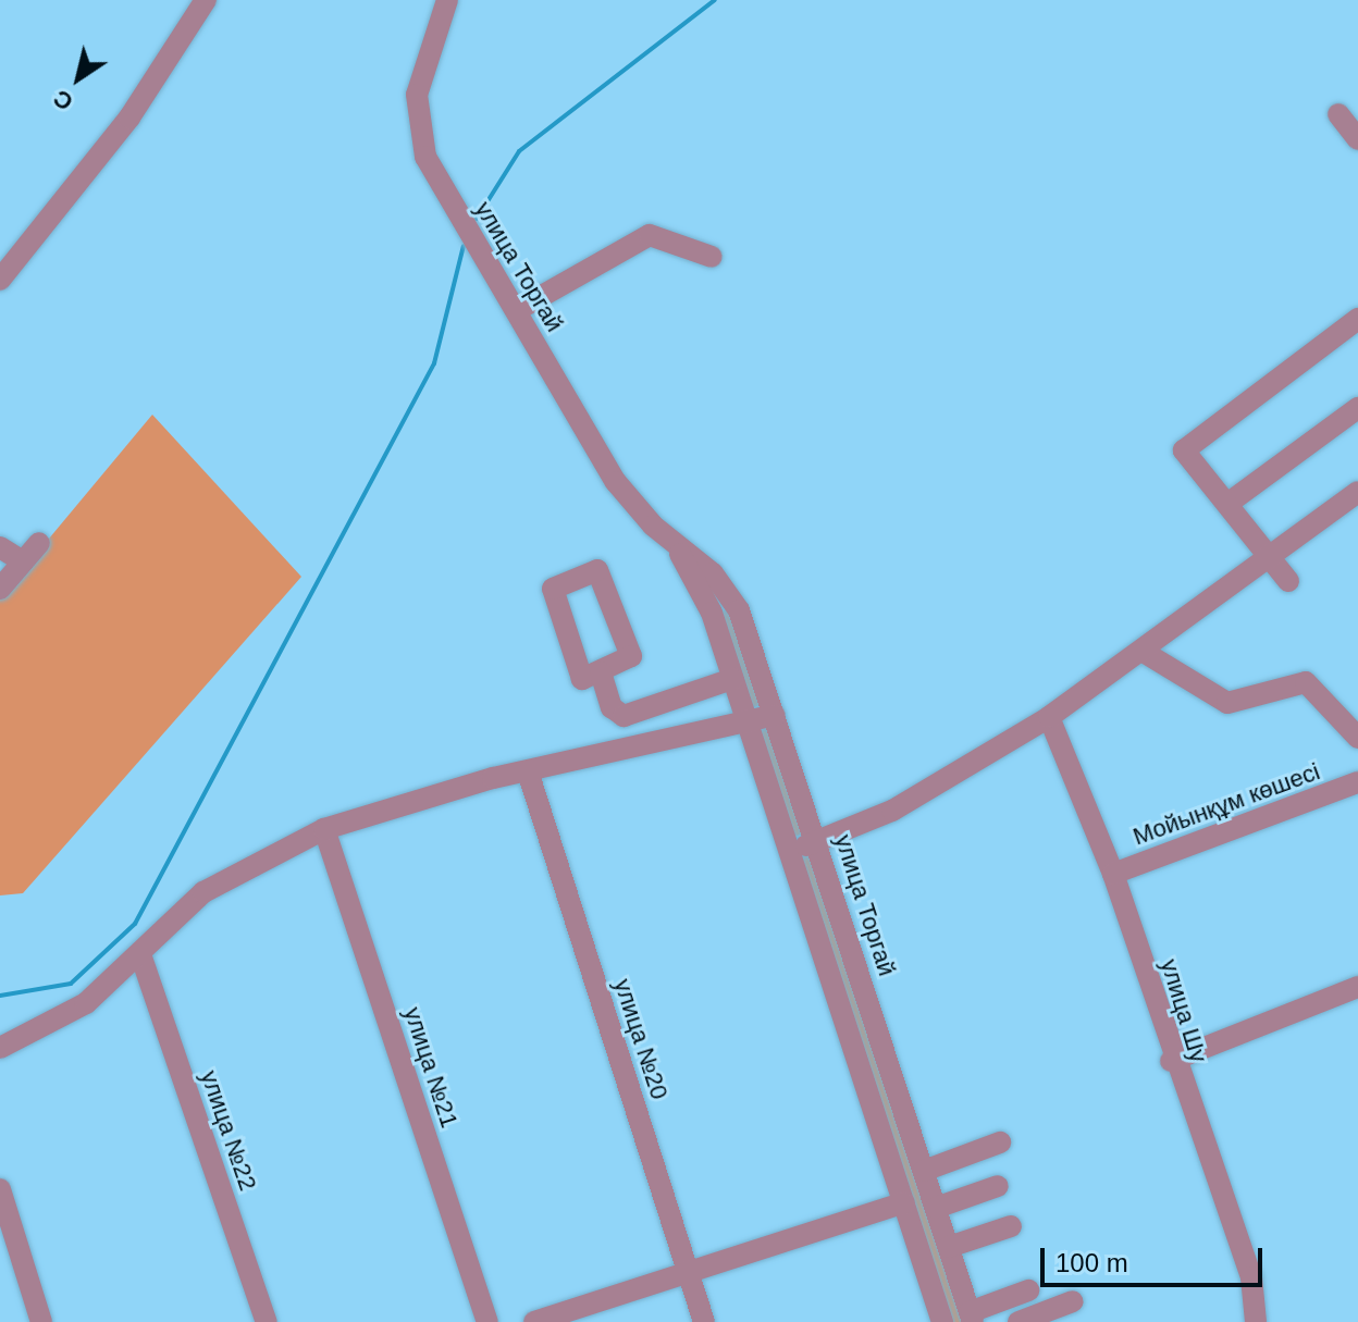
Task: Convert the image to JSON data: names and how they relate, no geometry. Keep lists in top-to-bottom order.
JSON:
{
  "streets": {
    "street": [
      "улица Торгай",
      "Мойынқұм көшесі",
      "улица Шу",
      "улица №20",
      "улица №21",
      "улица №22"
    ]
  },
  "crossings": [
    ["Мойынқұм көшесі", "улица Шу"]
  ],
  "scale_bar": "100 m",
  "north": "bottom left"
}
